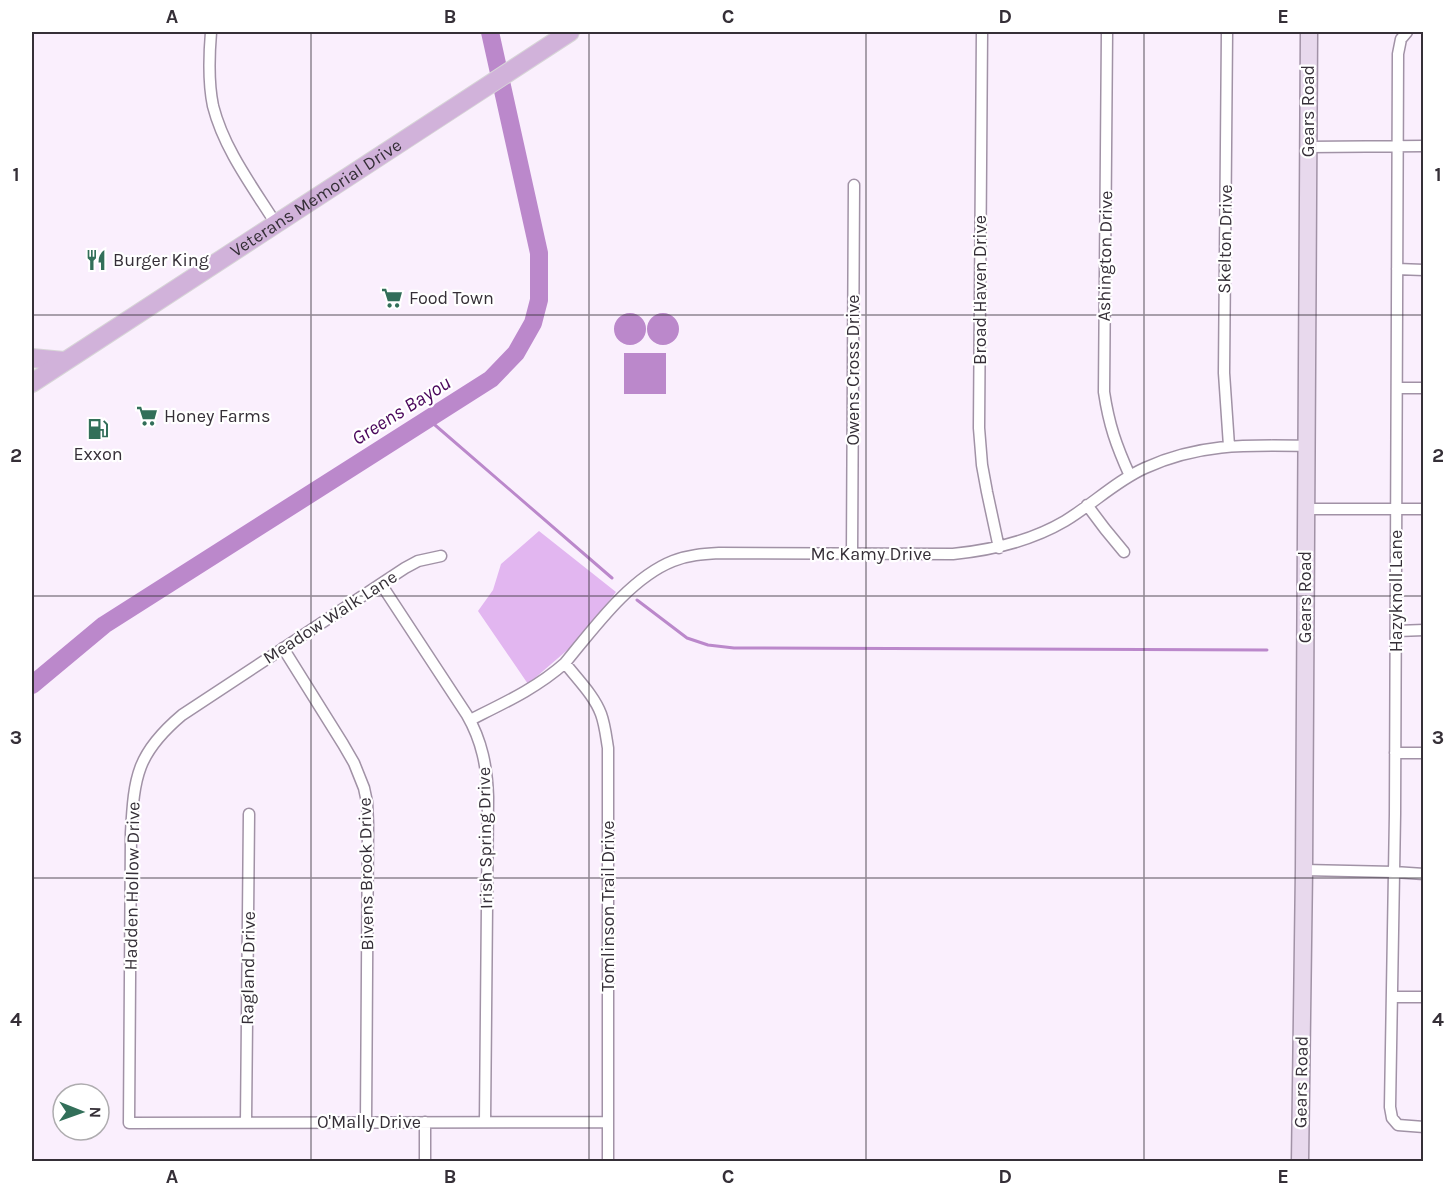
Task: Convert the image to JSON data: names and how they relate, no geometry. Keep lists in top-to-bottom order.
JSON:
{
  "streets": {
    "main road": ["Gears Road", "Veterans Memorial Drive"],
    "street": [
      "Skelton Drive",
      "Ashington Drive",
      "Broad Haven Drive",
      "Owens Cross Drive",
      "Mc Kamy Drive",
      "Hazyknoll Lane",
      "Meadow Walk Lane",
      "Irish Spring Drive",
      "Bivens Brook Drive",
      "Hadden Hollow Drive",
      "Tomlinson Trail Drive",
      "Ragland Drive",
      "O'Mally Drive"
    ]
  },
  "crossings": [
    ["Gears Road", "Mc Kamy Drive"],
    ["Skelton Drive", "Mc Kamy Drive"],
    ["Ashington Drive", "Mc Kamy Drive"],
    ["Broad Haven Drive", "Mc Kamy Drive"],
    ["Owens Cross Drive", "Mc Kamy Drive"],
    ["Mc Kamy Drive", "Irish Spring Drive"],
    ["Mc Kamy Drive", "Tomlinson Trail Drive"],
    ["Meadow Walk Lane", "Irish Spring Drive"],
    ["Meadow Walk Lane", "Bivens Brook Drive"],
    ["Meadow Walk Lane", "Hadden Hollow Drive"],
    ["Irish Spring Drive", "O'Mally Drive"],
    ["Bivens Brook Drive", "O'Mally Drive"],
    ["Hadden Hollow Drive", "O'Mally Drive"],
    ["Tomlinson Trail Drive", "O'Mally Drive"],
    ["Ragland Drive", "O'Mally Drive"]
  ],
  "water": ["Greens Bayou"],
  "places": {
    "restaurant": ["Burger King"],
    "supermarket": ["Food Town", "Honey Farms"],
    "fuel station": ["Exxon"]
  },
  "north": "right",
  "grid": {
    "columns": [
      "A",
      "B",
      "C",
      "D",
      "E"
    ],
    "rows": [
      "1",
      "2",
      "3",
      "4"
    ]
  }
}
